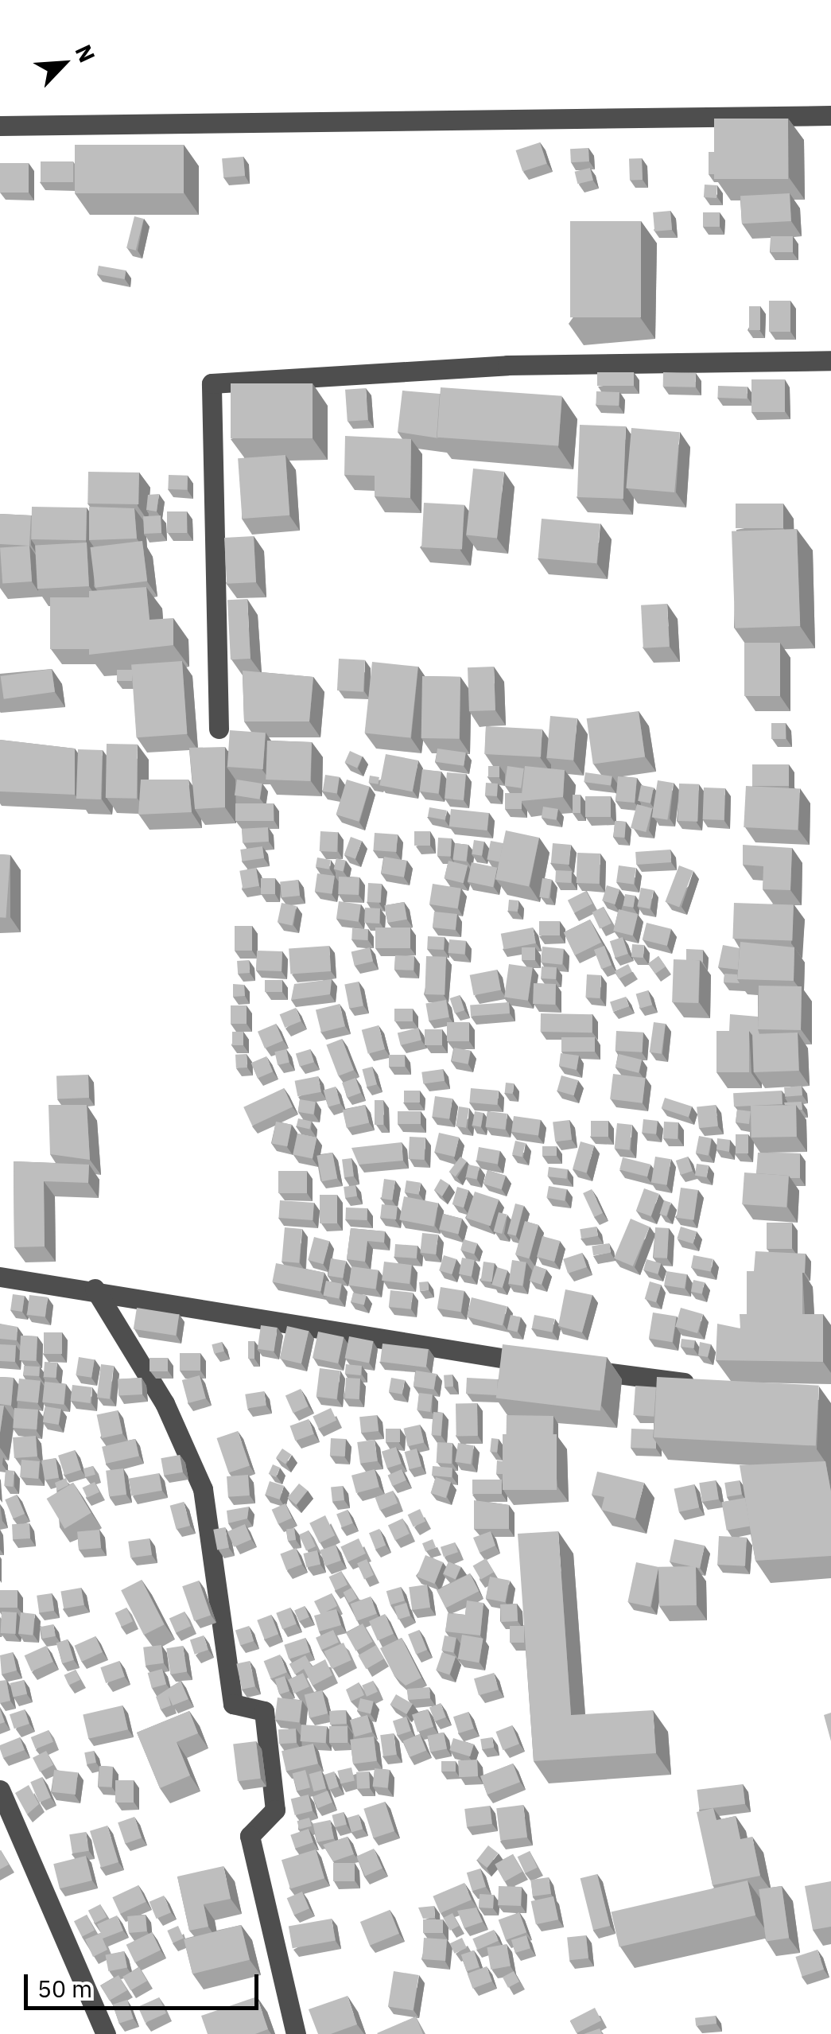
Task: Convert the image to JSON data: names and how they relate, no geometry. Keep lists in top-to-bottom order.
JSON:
{
  "scale_bar": "50 m",
  "north": "top right"
}
